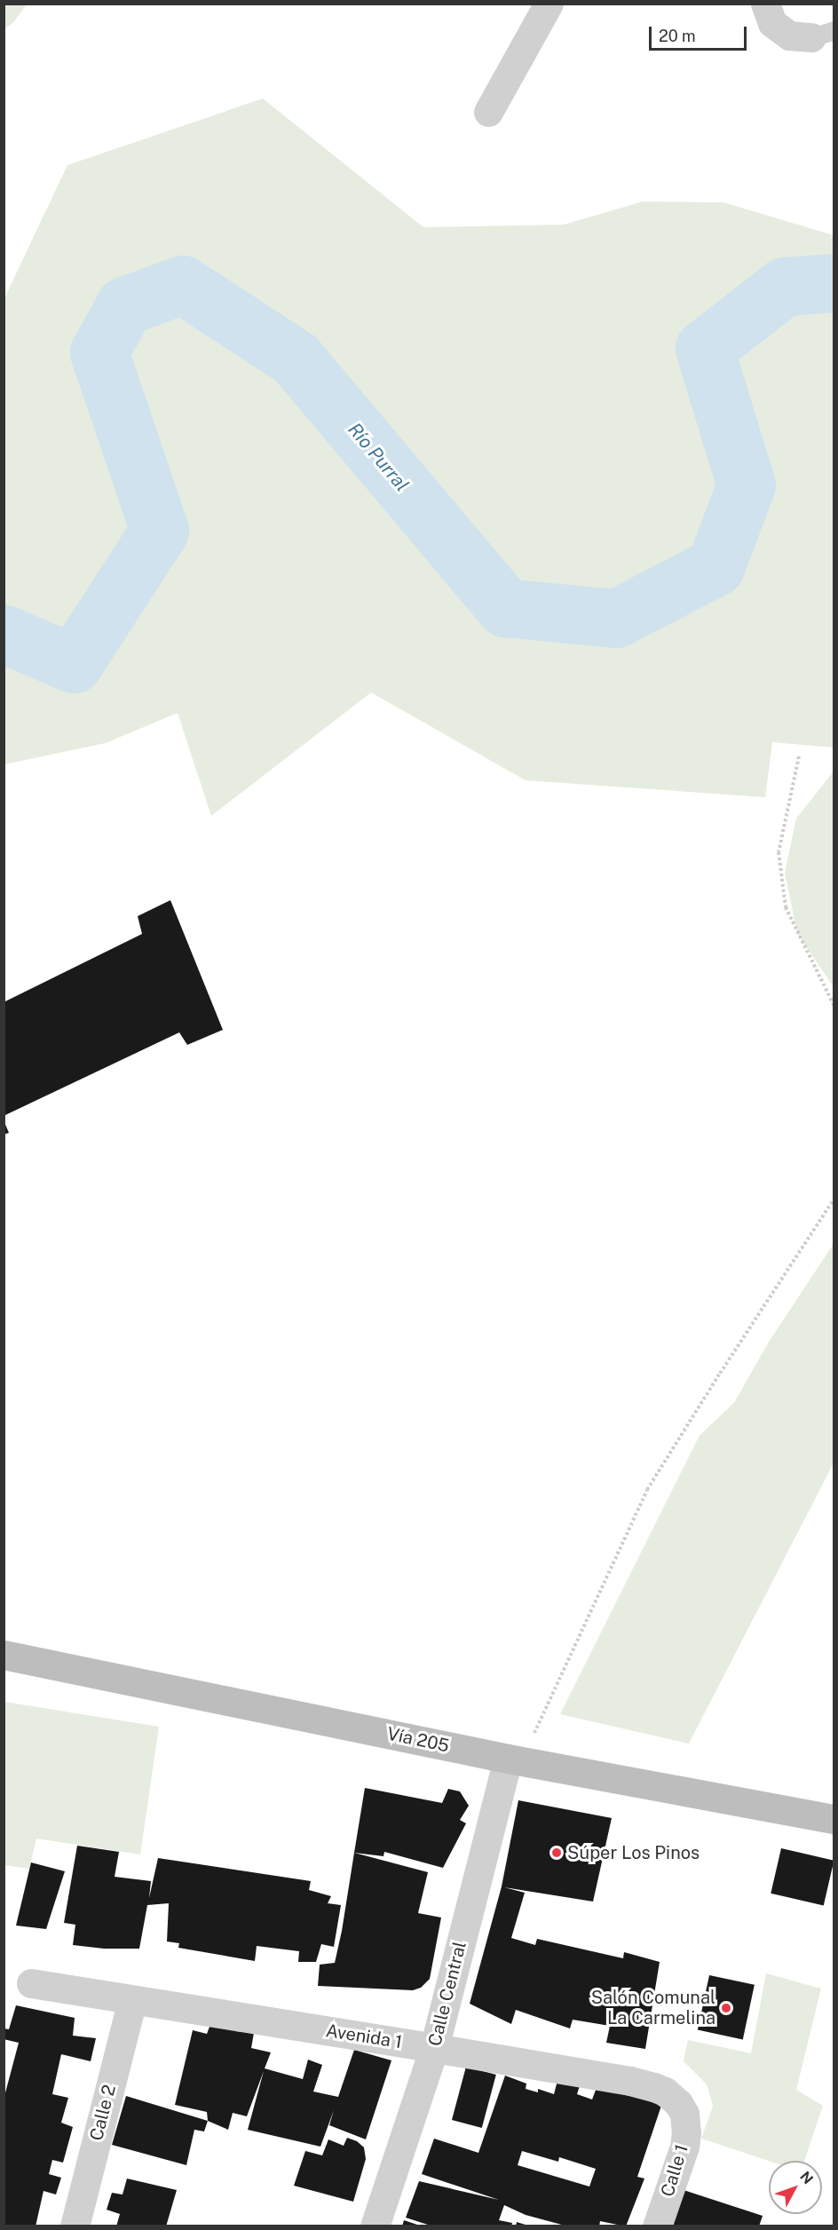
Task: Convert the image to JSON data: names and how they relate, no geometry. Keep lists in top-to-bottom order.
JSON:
{
  "streets": {
    "main road": ["Vía 205"],
    "street": [
      "Calle Central",
      "Avenida 1",
      "Calle 2",
      "Calle 1"
    ]
  },
  "crossings": [
    ["Vía 205", "Calle Central"],
    ["Calle Central", "Avenida 1"],
    ["Avenida 1", "Calle 2"],
    ["Avenida 1", "Calle 1"]
  ],
  "water": ["Río Purral"],
  "places": ["Súper Los Pinos", "Salón Comunal La Carmelina"],
  "scale_bar": "20 m",
  "north": "top right"
}
